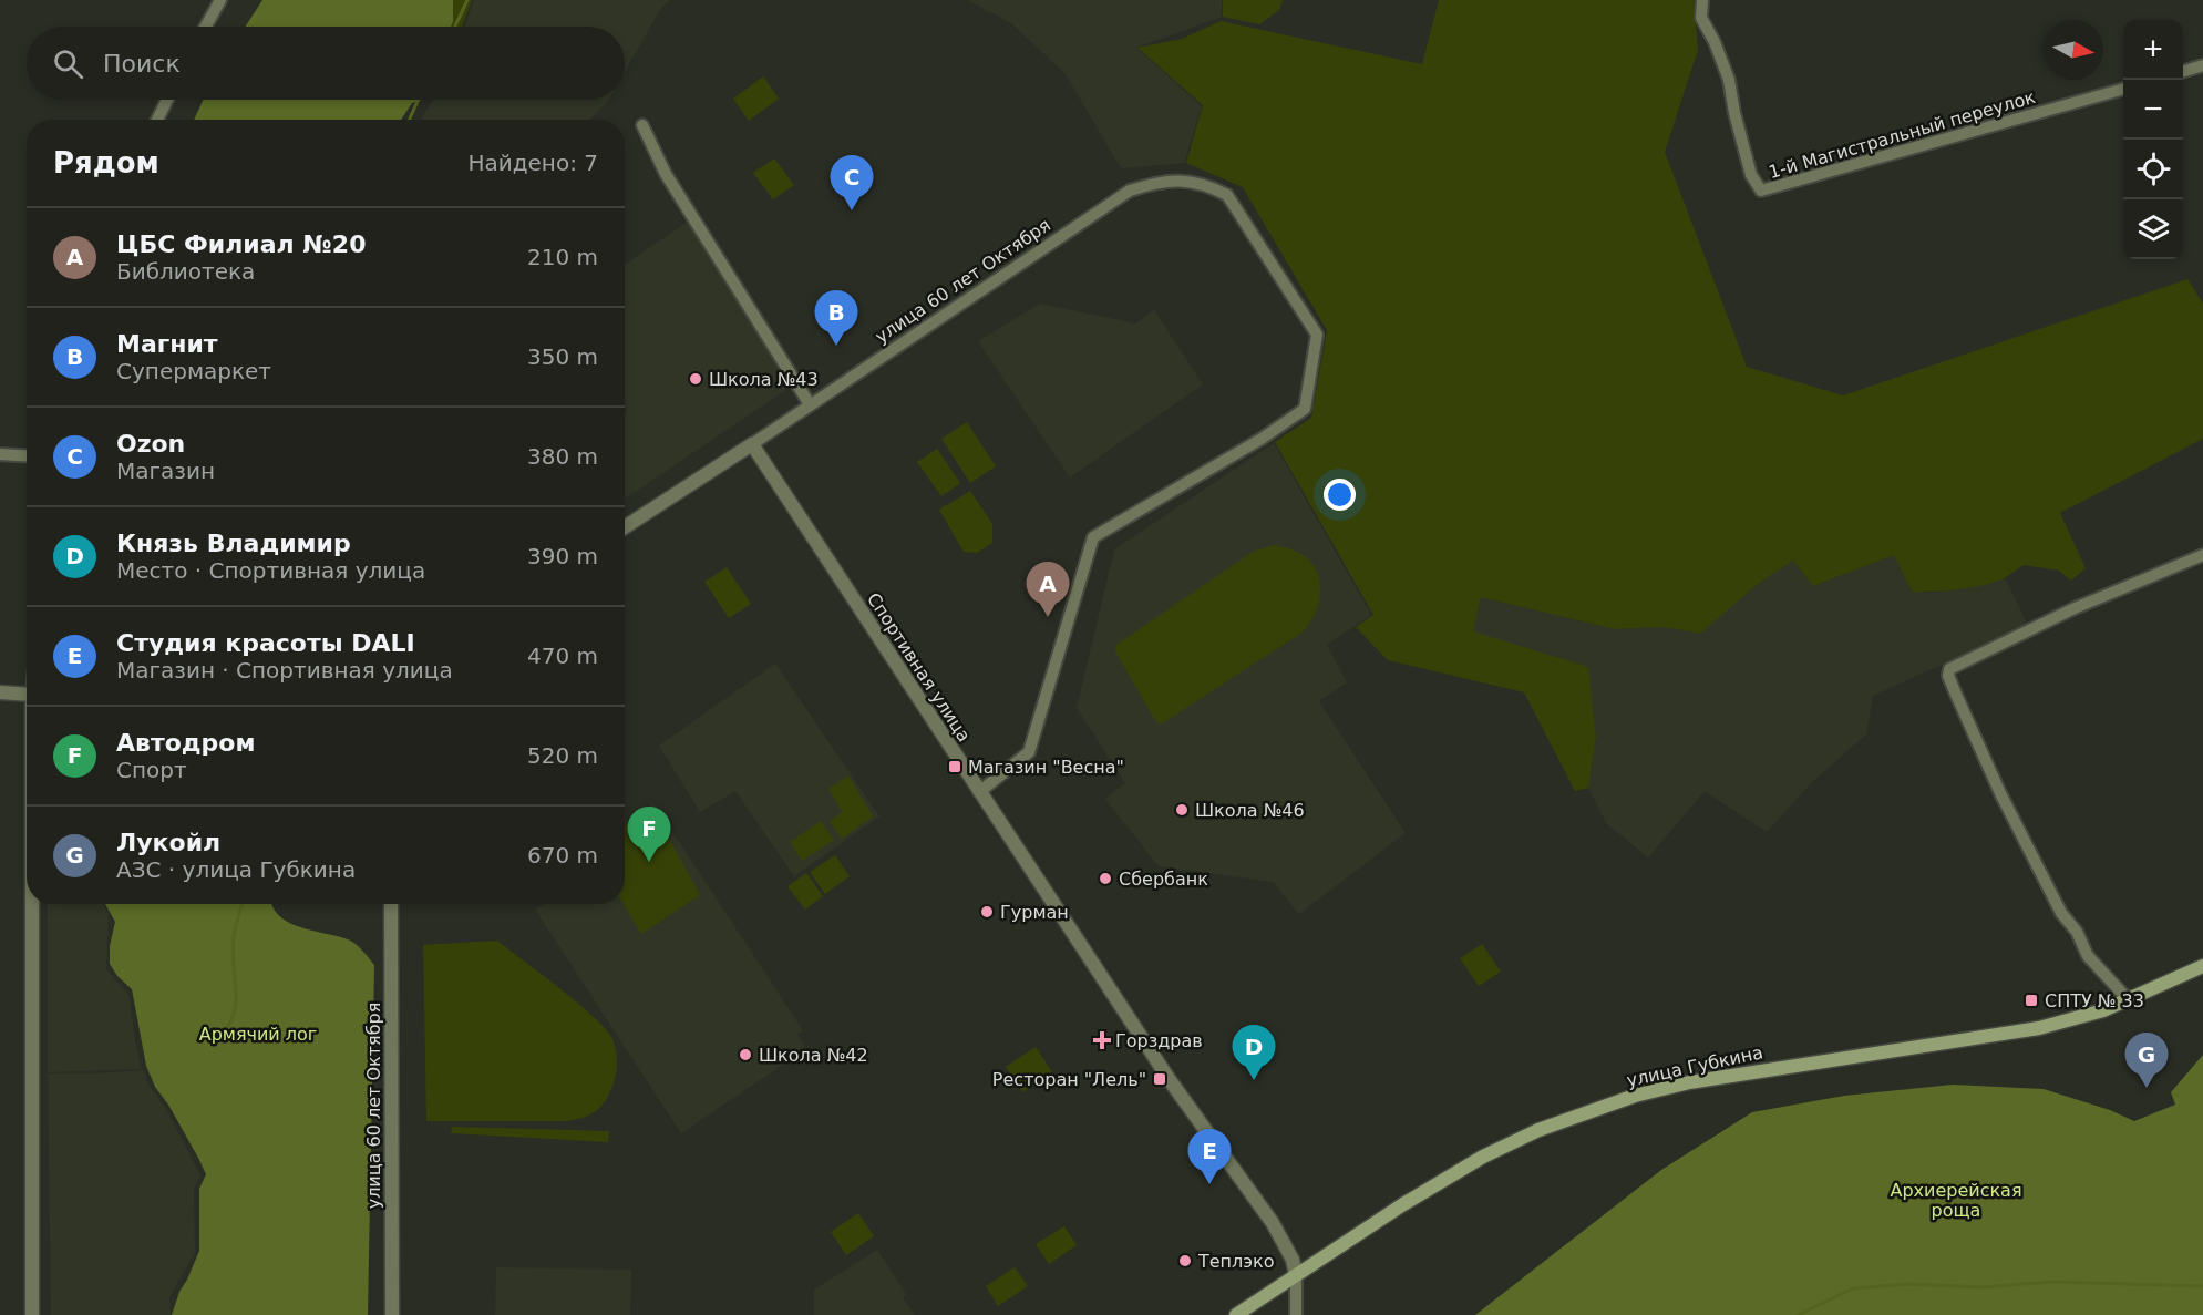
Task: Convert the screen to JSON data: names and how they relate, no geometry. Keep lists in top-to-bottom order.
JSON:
{
  "streets": {
    "main road": ["улица Губкина"],
    "street": ["1-й Магистральный переулок", "улица 60 лет Октября", "Спортивная улица"]
  },
  "crossings": [
    ["улица 60 лет Октября", "Спортивная улица"],
    ["Спортивная улица", "улица Губкина"]
  ],
  "parks": ["Армячий лог", "Архиерейская роща"],
  "places": {
    "other": [
      "Школа №43",
      "Школа №46",
      "Сбербанк",
      "Гурман",
      "Школа №42",
      "Теплэко"
    ],
    "transit": ["Магазин \"Весна\"", "СПТУ № 33", "Ресторан \"Лель\""],
    "health": ["Горздрав"]
  },
  "north": "right",
  "page": {
    "map_buttons": ["+", "−"],
    "search": "Поиск",
    "heading": ["Рядом", "Найдено: 7"],
    "pins": [
      "C",
      "B",
      "A",
      "F",
      "D",
      "G",
      "E"
    ],
    "list": [
      {
        "mark": "A",
        "name": "ЦБС Филиал №20",
        "note": "Библиотека",
        "value": "210 m"
      },
      {
        "mark": "B",
        "name": "Магнит",
        "note": "Супермаркет",
        "value": "350 m"
      },
      {
        "mark": "C",
        "name": "Ozon",
        "note": "Магазин",
        "value": "380 m"
      },
      {
        "mark": "D",
        "name": "Князь Владимир",
        "note": "Место · Спортивная улица",
        "value": "390 m"
      },
      {
        "mark": "E",
        "name": "Студия красоты DALI",
        "note": "Магазин · Спортивная улица",
        "value": "470 m"
      },
      {
        "mark": "F",
        "name": "Автодром",
        "note": "Спорт",
        "value": "520 m"
      },
      {
        "mark": "G",
        "name": "Лукойл",
        "note": "АЗС · улица Губкина",
        "value": "670 m"
      }
    ]
  }
}
